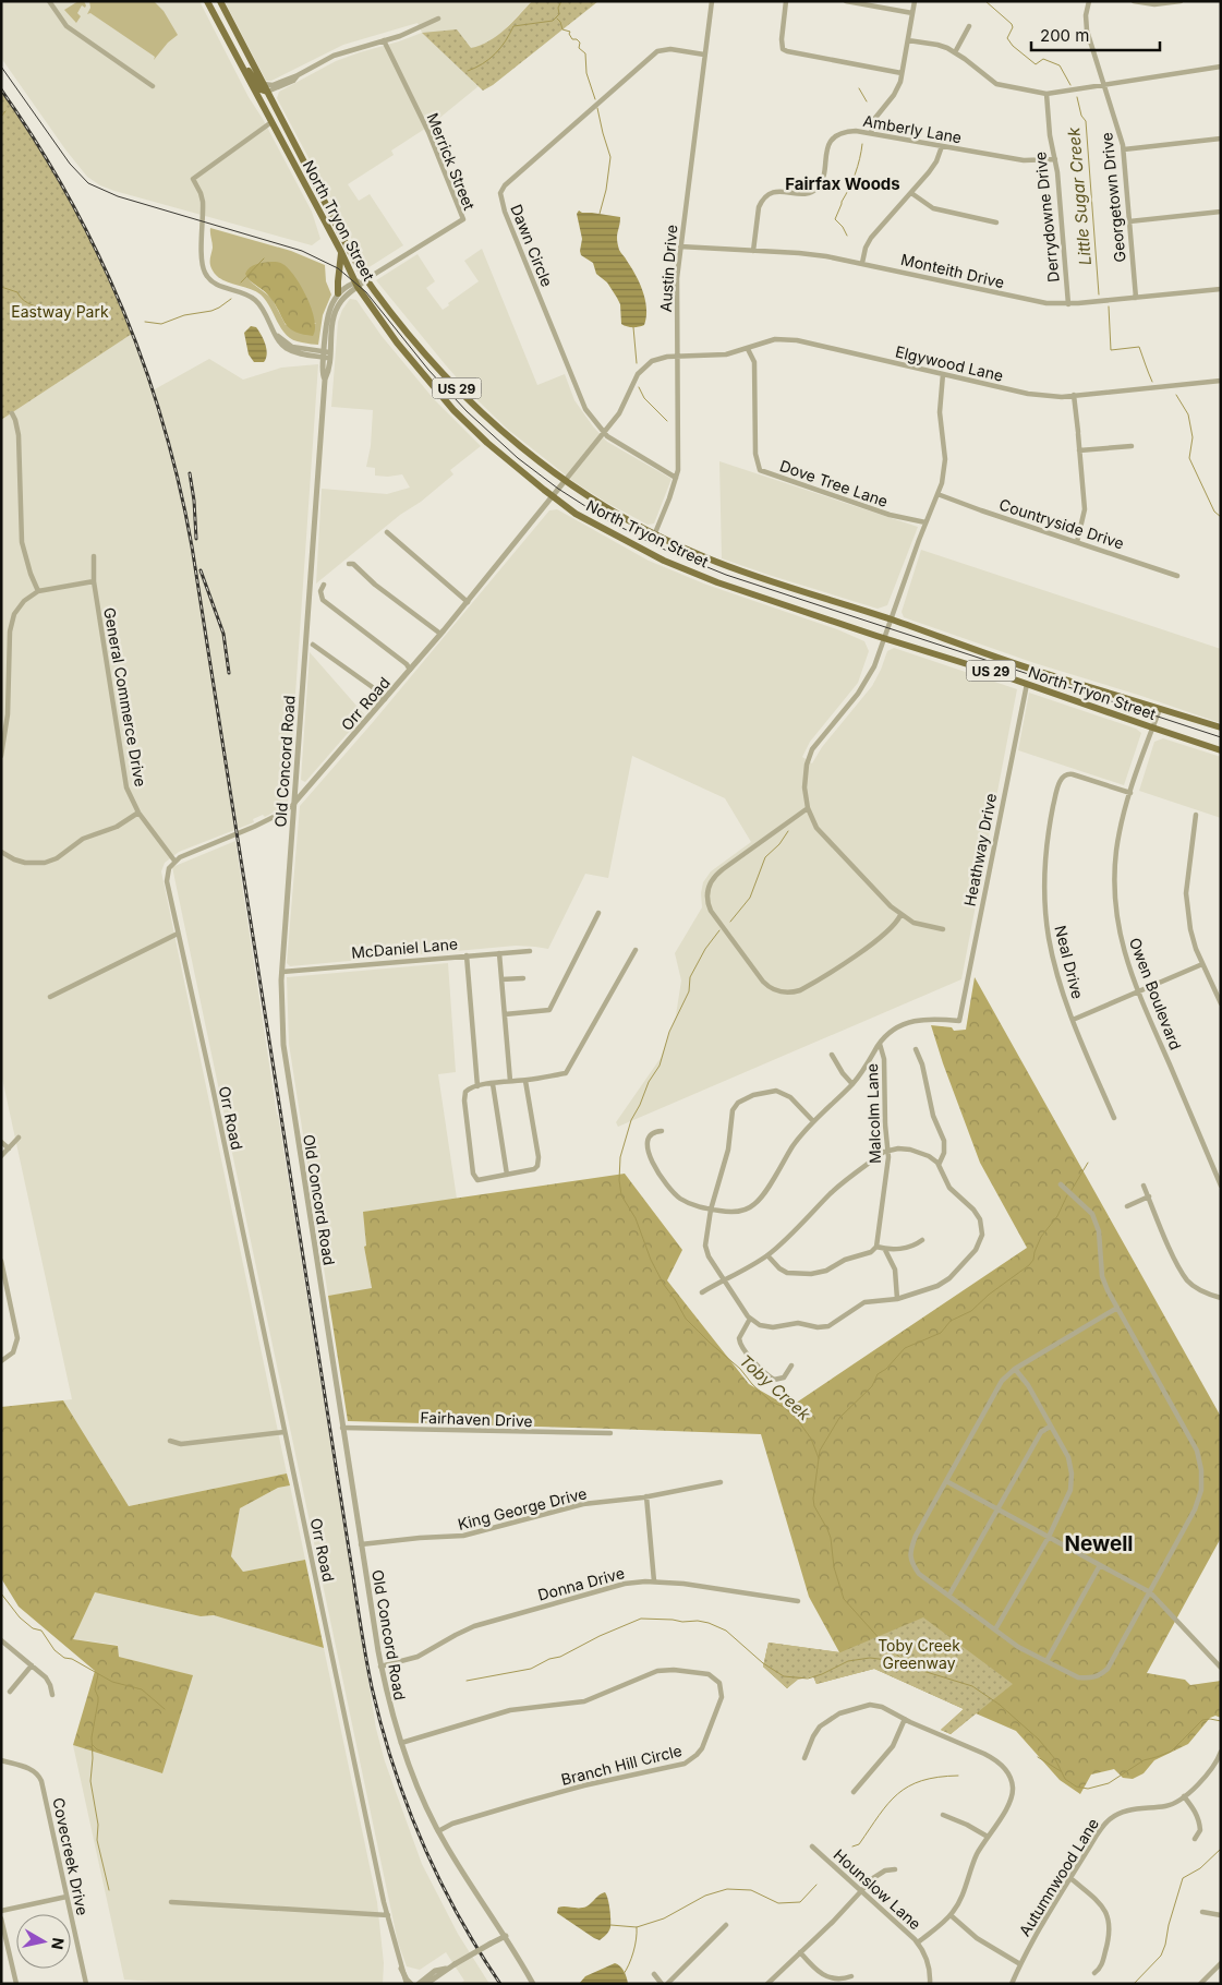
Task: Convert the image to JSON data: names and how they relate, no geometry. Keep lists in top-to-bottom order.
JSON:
{
  "streets": {
    "main road": ["North Tryon Street", "US 29"],
    "street": [
      "Amberly Lane",
      "Merrick Street",
      "Georgetown Drive",
      "Derrydowne Drive",
      "Dawn Circle",
      "Austin Drive",
      "Monteith Drive",
      "Elgywood Lane",
      "Dove Tree Lane",
      "Countryside Drive",
      "General Commerce Drive",
      "Orr Road",
      "Old Concord Road",
      "Heathway Drive",
      "McDaniel Lane",
      "Neal Drive",
      "Owen Boulevard",
      "Malcolm Lane",
      "Fairhaven Drive",
      "King George Drive",
      "Donna Drive",
      "Branch Hill Circle",
      "Covecreek Drive",
      "Autumnwood Lane",
      "Hounslow Lane"
    ]
  },
  "crossings": [
    ["Amberly Lane", "Derrydowne Drive"],
    ["Amberly Lane", "Monteith Drive"],
    ["Merrick Street", "North Tryon Street"],
    ["Georgetown Drive", "Monteith Drive"],
    ["Derrydowne Drive", "Monteith Drive"],
    ["North Tryon Street", "Austin Drive"],
    ["North Tryon Street", "Orr Road"],
    ["North Tryon Street", "Old Concord Road"],
    ["North Tryon Street", "Heathway Drive"],
    ["North Tryon Street", "Owen Boulevard"],
    ["Dawn Circle", "Austin Drive"],
    ["Dawn Circle", "Elgywood Lane"],
    ["Dawn Circle", "Orr Road"],
    ["Austin Drive", "Monteith Drive"],
    ["Austin Drive", "Elgywood Lane"],
    ["Elgywood Lane", "Dove Tree Lane"],
    ["Elgywood Lane", "Orr Road"],
    ["General Commerce Drive", "Orr Road"],
    ["Orr Road", "Old Concord Road"],
    ["Old Concord Road", "McDaniel Lane"],
    ["Old Concord Road", "Fairhaven Drive"],
    ["Old Concord Road", "King George Drive"],
    ["Old Concord Road", "Donna Drive"],
    ["Old Concord Road", "Branch Hill Circle"],
    ["Heathway Drive", "Malcolm Lane"],
    ["Neal Drive", "Owen Boulevard"]
  ],
  "districts": ["Fairfax Woods", "Newell"],
  "water": ["Little Sugar Creek", "Toby Creek"],
  "parks": ["Eastway Park", "Toby Creek Greenway"],
  "scale_bar": "200 m",
  "north": "right"
}
